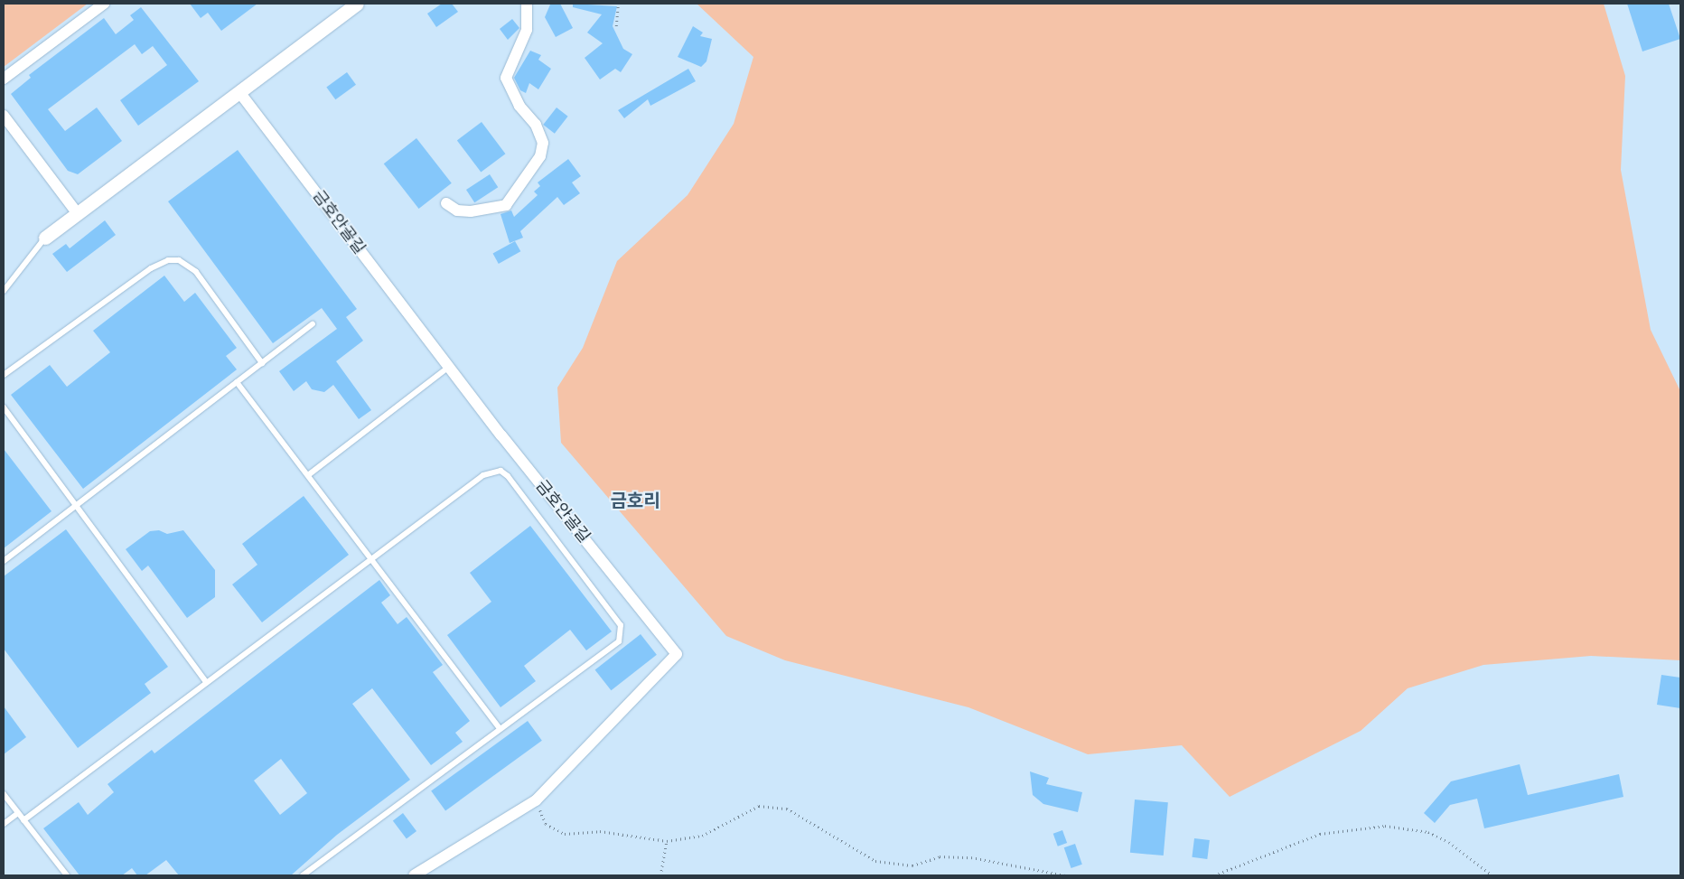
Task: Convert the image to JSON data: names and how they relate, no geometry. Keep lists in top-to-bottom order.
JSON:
{
  "streets": {
    "street": ["금호안골길"]
  },
  "districts": ["금호리"]
}
